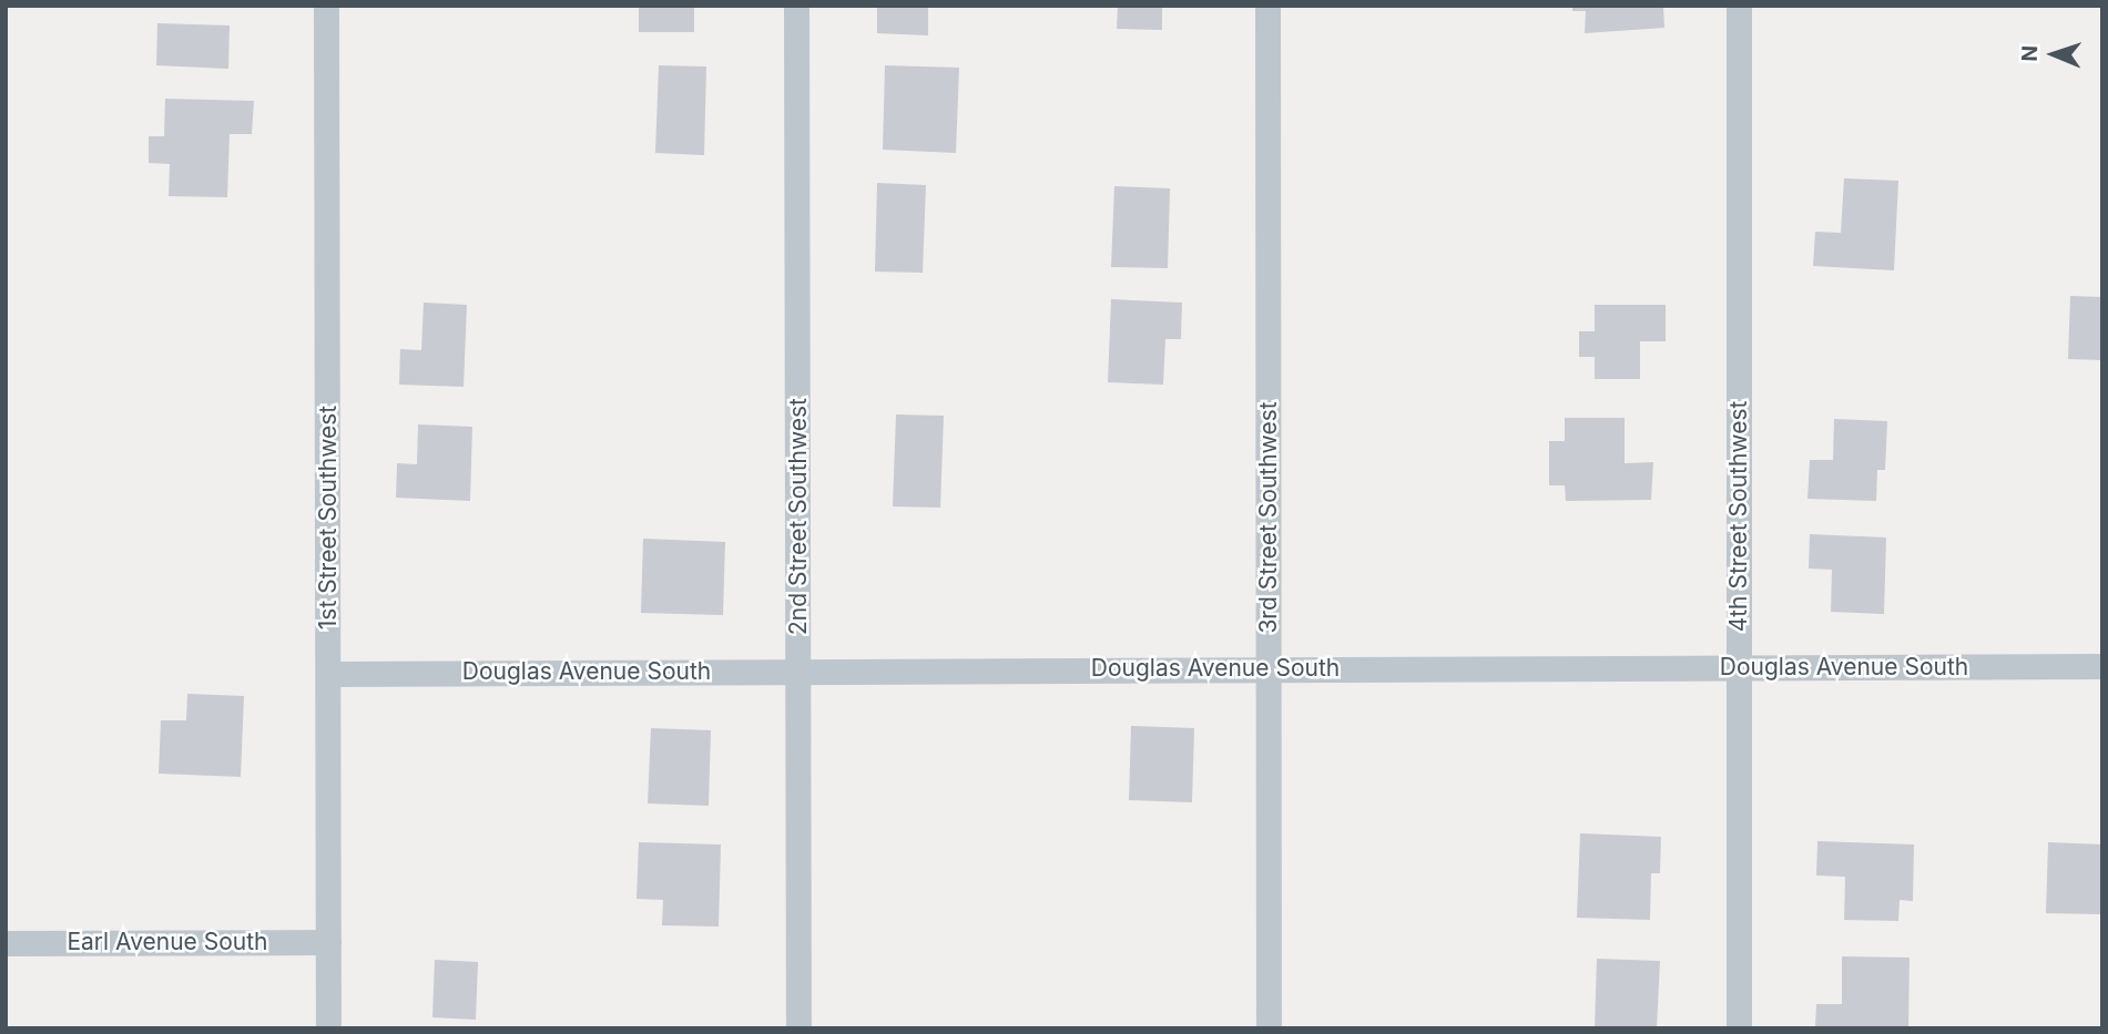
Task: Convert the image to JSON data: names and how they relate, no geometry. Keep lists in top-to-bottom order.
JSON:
{
  "streets": {
    "street": [
      "2nd Street Southwest",
      "4th Street Southwest",
      "1st Street Southwest",
      "3rd Street Southwest",
      "Douglas Avenue South",
      "Earl Avenue South"
    ]
  },
  "crossings": [
    ["2nd Street Southwest", "Douglas Avenue South"],
    ["4th Street Southwest", "Douglas Avenue South"],
    ["1st Street Southwest", "Douglas Avenue South"],
    ["1st Street Southwest", "Earl Avenue South"],
    ["3rd Street Southwest", "Douglas Avenue South"]
  ],
  "north": "left"
}
